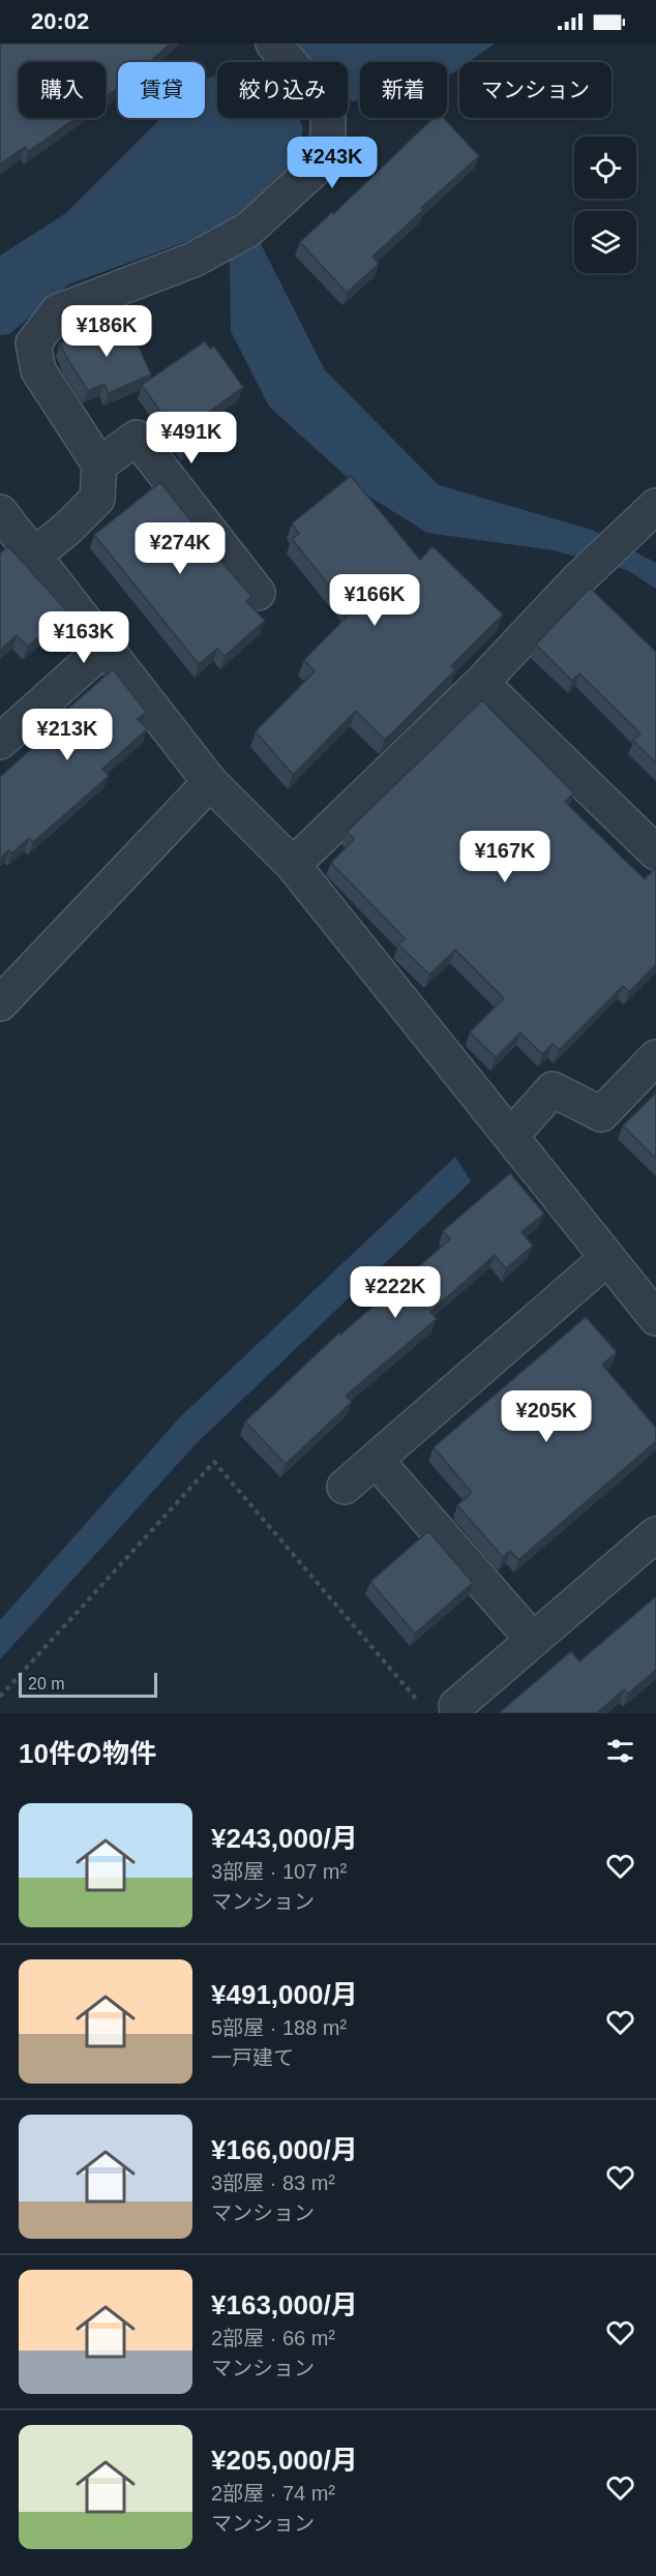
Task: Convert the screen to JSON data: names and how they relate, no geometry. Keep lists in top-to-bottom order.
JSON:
{
  "scale_bar": "20 m",
  "page": {
    "status": "20:02",
    "chip": [
      "購入",
      "賃貸",
      "絞り込み",
      "新着",
      "マンション"
    ],
    "price": [
      "¥243K",
      "¥186K",
      "¥491K",
      "¥274K",
      "¥166K",
      "¥163K",
      "¥213K",
      "¥167K",
      "¥222K",
      "¥205K"
    ],
    "scale": "20 m",
    "heading": "10件の物件",
    "list": [
      {
        "name": "¥243,000/月",
        "note": "3部屋 · 107 m² · マンション"
      },
      {
        "name": "¥491,000/月",
        "note": "5部屋 · 188 m² · 一戸建て"
      },
      {
        "name": "¥166,000/月",
        "note": "3部屋 · 83 m² · マンション"
      },
      {
        "name": "¥163,000/月",
        "note": "2部屋 · 66 m² · マンション"
      },
      {
        "name": "¥205,000/月",
        "note": "2部屋 · 74 m² · マンション"
      }
    ]
  }
}
